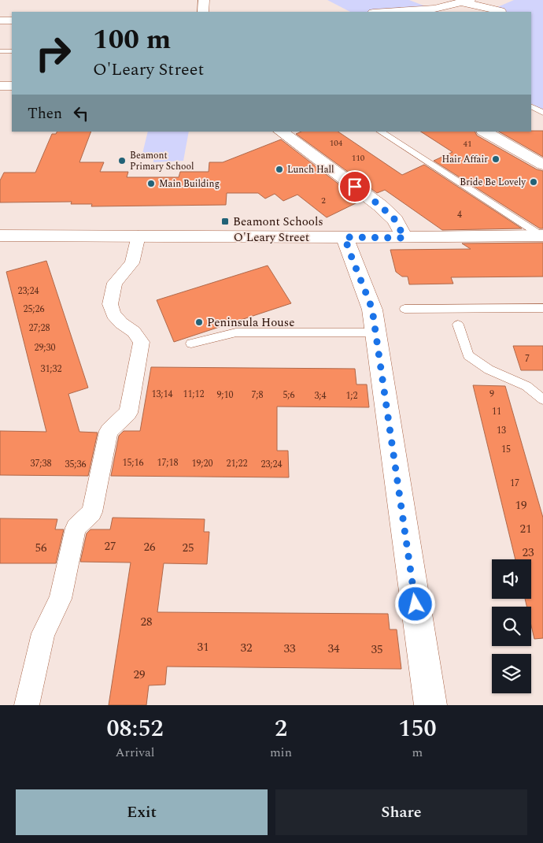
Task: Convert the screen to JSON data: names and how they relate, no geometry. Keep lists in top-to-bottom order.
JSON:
{
  "streets": {
    "street": ["O'Leary Street"]
  },
  "places": {
    "other": [
      "Hair Affair",
      "Beamont Primary School",
      "Lunch Hall",
      "Bride Be Lovely",
      "Main Building",
      "Peninsula House"
    ],
    "transit": ["Beamont Schools"]
  },
  "house_numbers": [
    "104",
    "41",
    "110",
    "2",
    "4",
    "23;24",
    "25;26",
    "27;28",
    "29;30",
    "7",
    "31;32",
    "13;14",
    "11;12",
    "9",
    "9;10",
    "7;8",
    "5;6",
    "3;4",
    "1;2",
    "11",
    "13",
    "15",
    "15;16",
    "17;18",
    "37;38",
    "19;20",
    "21;22",
    "35;36",
    "23;24",
    "17",
    "19",
    "21",
    "27",
    "26",
    "56",
    "25",
    "23",
    "28",
    "31",
    "32",
    "33",
    "34",
    "35",
    "29"
  ],
  "page": {
    "turn": ["100 m", "O'Leary Street"],
    "then": "Then",
    "eta": [
      "08:52",
      "Arrival",
      "2",
      "min",
      "150",
      "m"
    ],
    "buttons": ["Exit", "Share"]
  }
}
